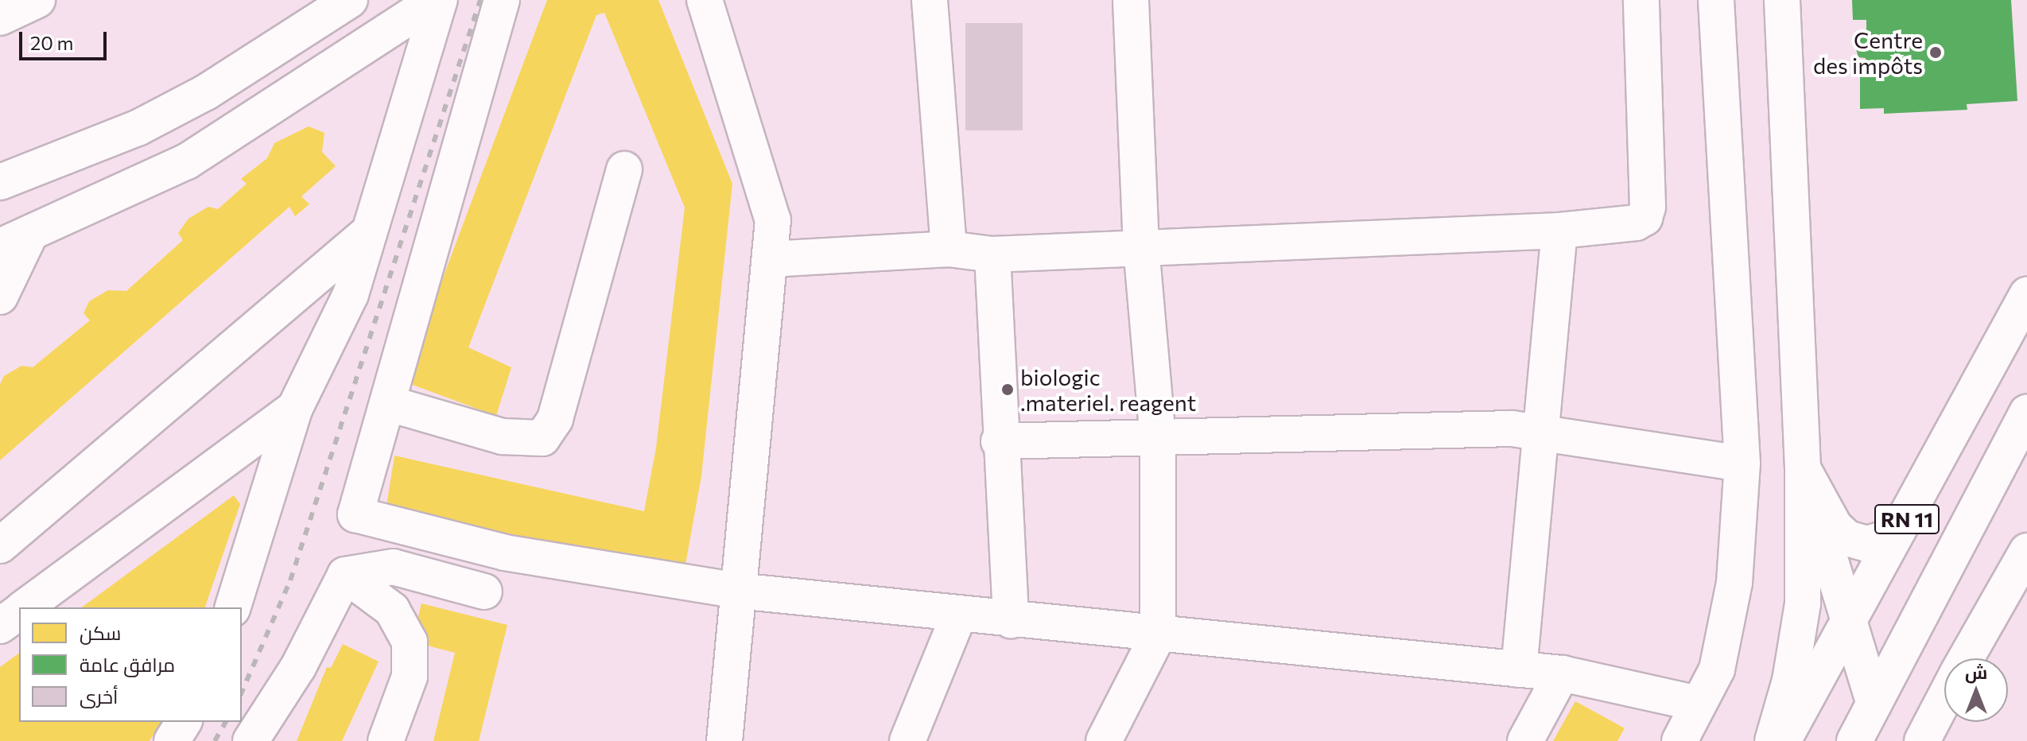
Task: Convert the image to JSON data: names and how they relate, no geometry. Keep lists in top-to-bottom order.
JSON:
{
  "streets": {
    "main road": ["RN 11"]
  },
  "places": ["Centre des impôts", "biologic .materiel. reagent"],
  "legend": ["سكن", "مرافق عامة", "أخرى"],
  "scale_bar": "20 m",
  "north": "top"
}
